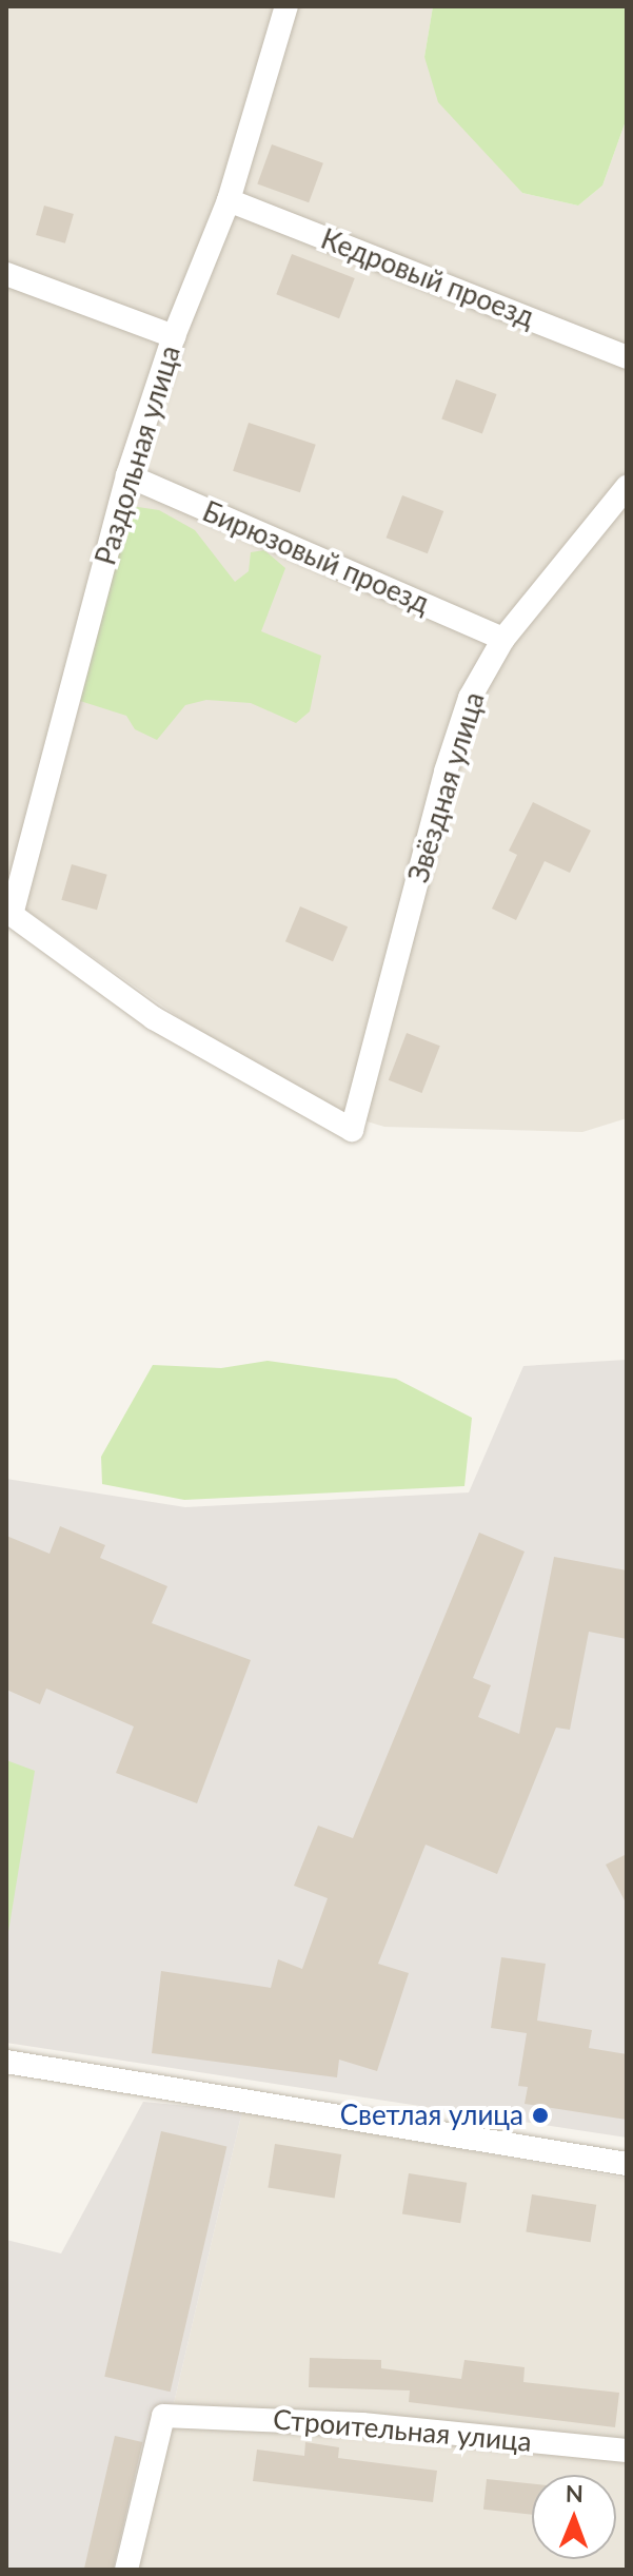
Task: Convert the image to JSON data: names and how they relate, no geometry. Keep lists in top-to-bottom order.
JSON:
{
  "streets": {
    "street": [
      "Кедровый проезд",
      "Раздольная улица",
      "Бирюзовый проезд",
      "Звёздная улица",
      "Строительная улица"
    ]
  },
  "crossings": [
    ["Кедровый проезд", "Раздольная улица"],
    ["Раздольная улица", "Бирюзовый проезд"],
    ["Раздольная улица", "Звёздная улица"],
    ["Бирюзовый проезд", "Звёздная улица"]
  ],
  "places": ["Светлая улица"],
  "north": "top"
}
